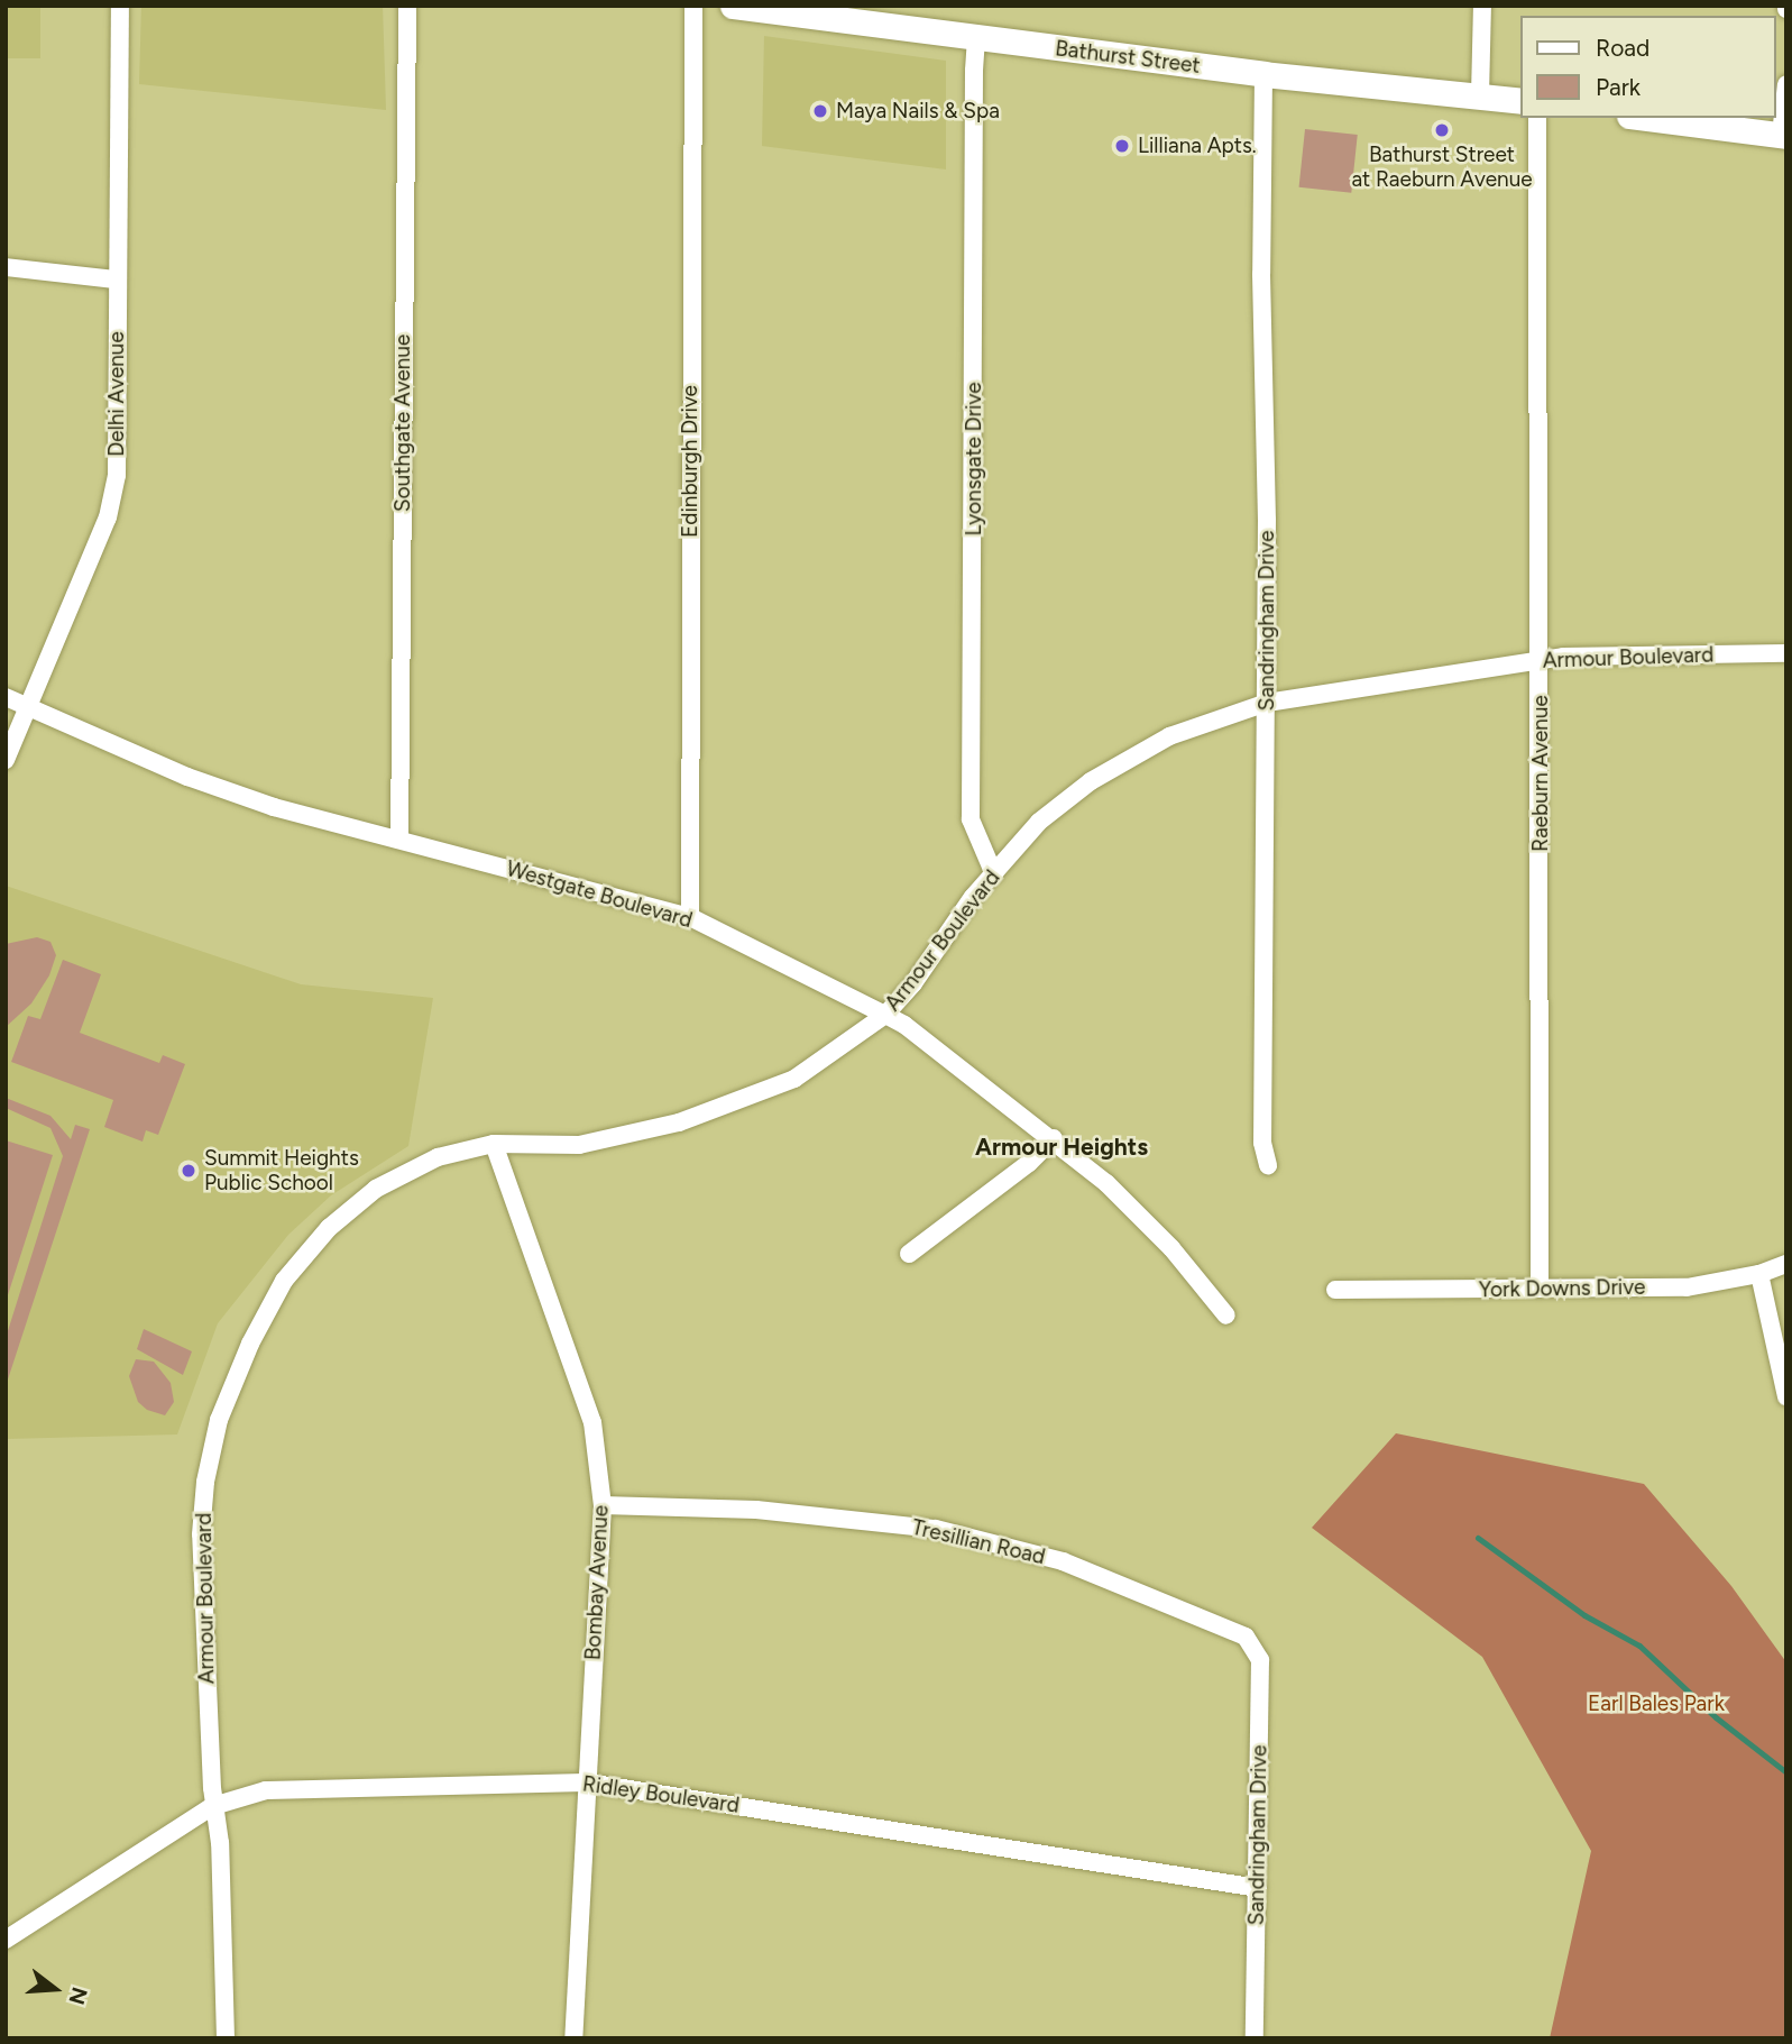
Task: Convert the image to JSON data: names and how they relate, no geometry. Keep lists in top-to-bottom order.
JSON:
{
  "streets": {
    "main road": ["Bathurst Street"],
    "street": [
      "Delhi Avenue",
      "Southgate Avenue",
      "Lyonsgate Drive",
      "Edinburgh Drive",
      "Sandringham Drive",
      "Armour Boulevard",
      "Raeburn Avenue",
      "Westgate Boulevard",
      "York Downs Drive",
      "Tresillian Road",
      "Bombay Avenue",
      "Ridley Boulevard"
    ]
  },
  "crossings": [
    ["Bathurst Street", "Lyonsgate Drive"],
    ["Bathurst Street", "Sandringham Drive"],
    ["Delhi Avenue", "Westgate Boulevard"],
    ["Southgate Avenue", "Westgate Boulevard"],
    ["Lyonsgate Drive", "Armour Boulevard"],
    ["Edinburgh Drive", "Westgate Boulevard"],
    ["Sandringham Drive", "Armour Boulevard"],
    ["Sandringham Drive", "Tresillian Road"],
    ["Sandringham Drive", "Ridley Boulevard"],
    ["Armour Boulevard", "Raeburn Avenue"],
    ["Armour Boulevard", "Westgate Boulevard"],
    ["Armour Boulevard", "Bombay Avenue"],
    ["Armour Boulevard", "Ridley Boulevard"],
    ["Raeburn Avenue", "York Downs Drive"],
    ["Tresillian Road", "Bombay Avenue"],
    ["Bombay Avenue", "Ridley Boulevard"]
  ],
  "districts": ["Armour Heights"],
  "parks": ["Earl Bales Park"],
  "places": [
    "Maya Nails & Spa",
    "Bathurst Street at Raeburn Avenue",
    "Lilliana Apts.",
    "Summit Heights Public School"
  ],
  "legend": ["Road", "Park"],
  "north": "right"
}
